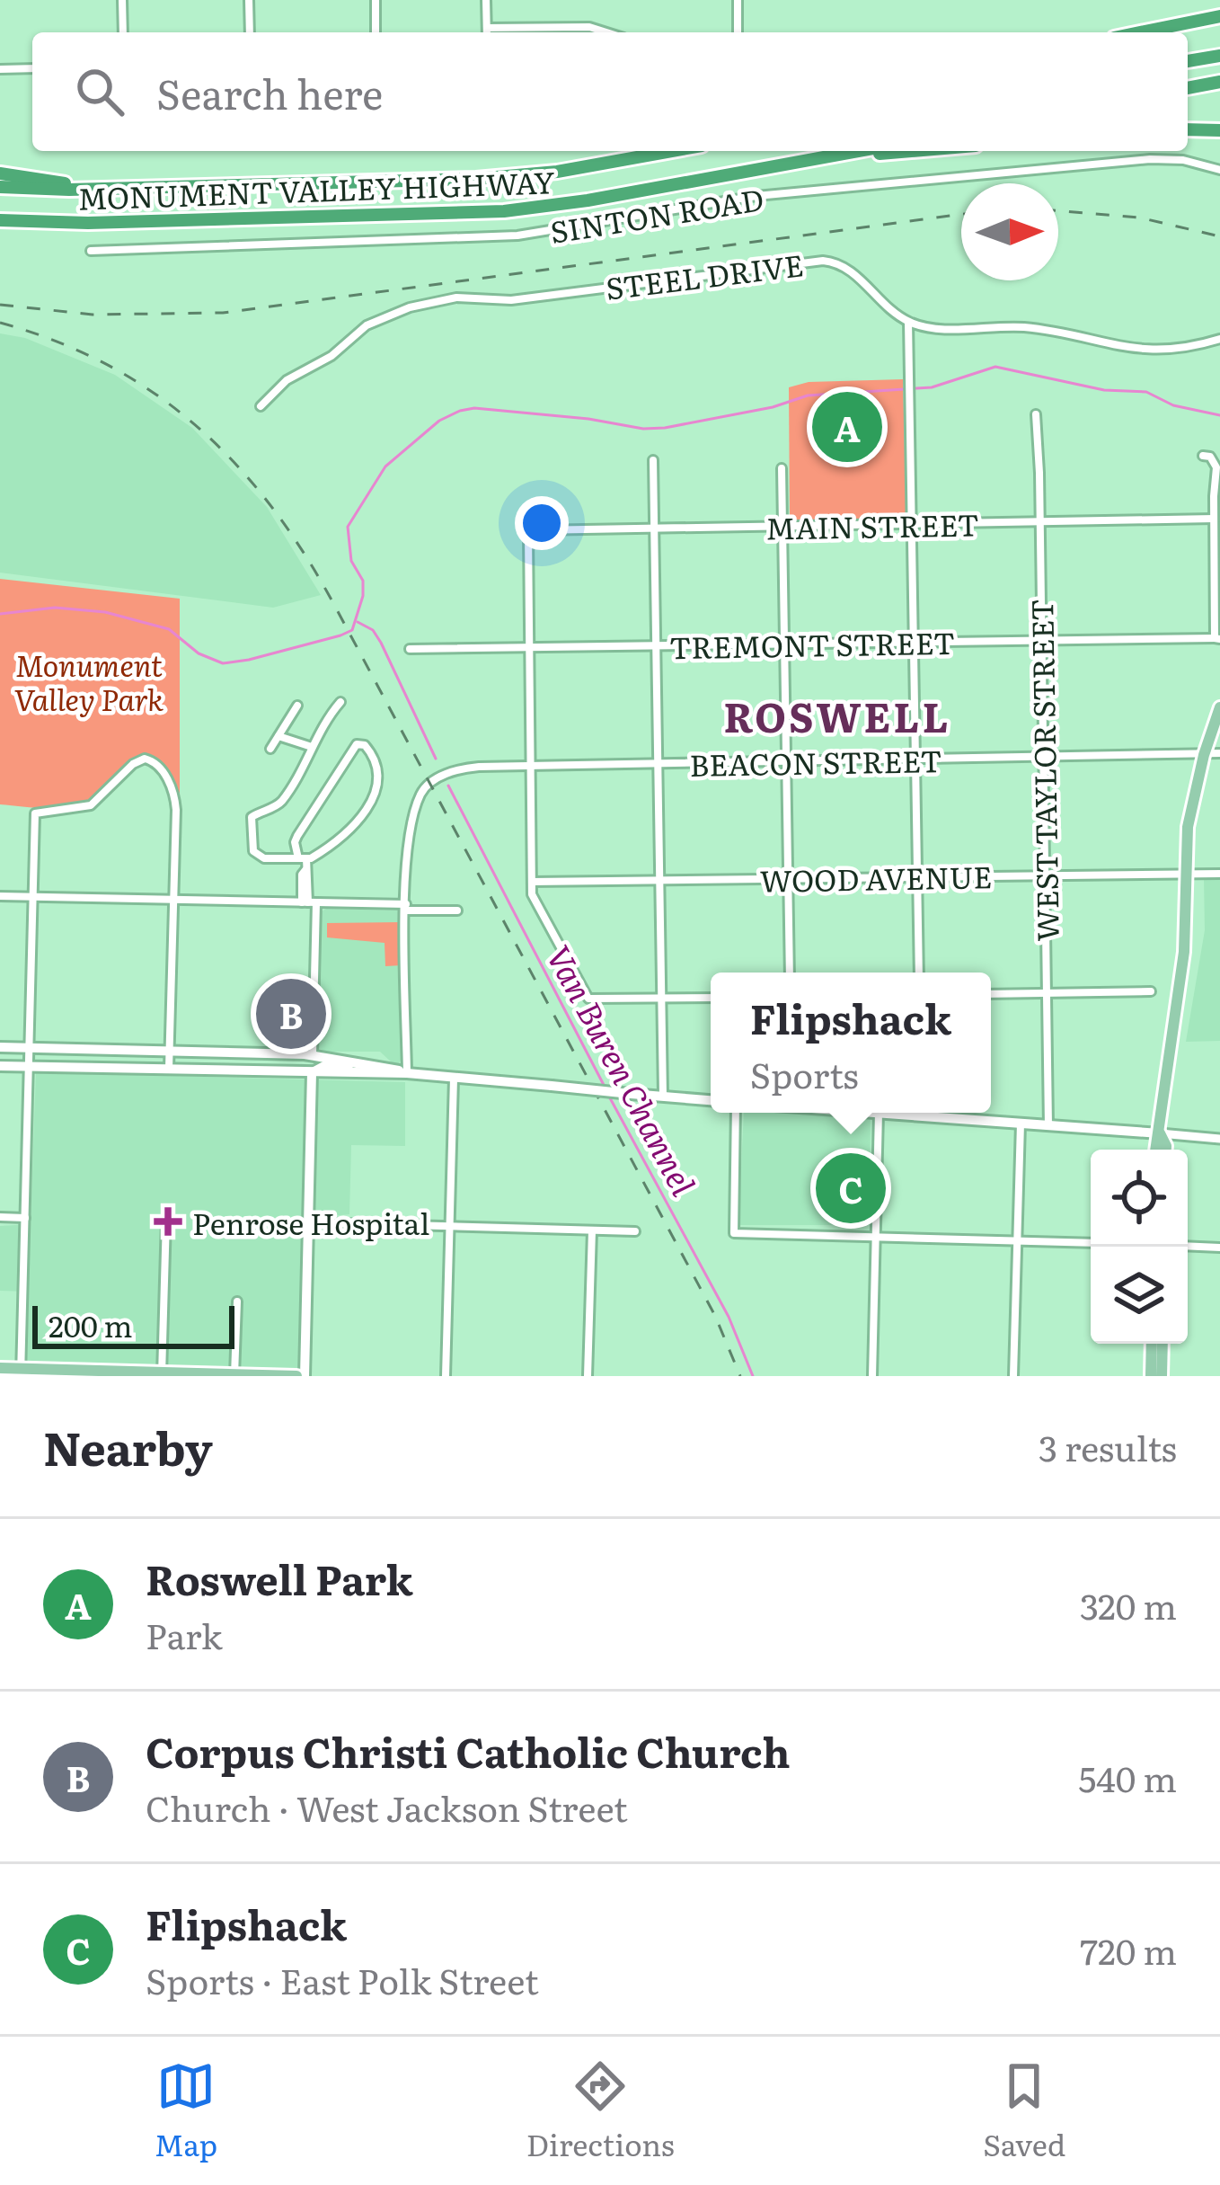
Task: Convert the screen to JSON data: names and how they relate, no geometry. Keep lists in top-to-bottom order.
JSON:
{
  "streets": {
    "highway": ["MONUMENT VALLEY HIGHWAY"],
    "street": [
      "SINTON ROAD",
      "STEEL DRIVE",
      "MAIN STREET",
      "TREMONT STREET",
      "BEACON STREET",
      "WEST TAYLOR STREET",
      "WOOD AVENUE"
    ]
  },
  "crossings": [
    ["MAIN STREET", "TREMONT STREET"],
    ["MAIN STREET", "WEST TAYLOR STREET"],
    ["TREMONT STREET", "WEST TAYLOR STREET"],
    ["BEACON STREET", "WEST TAYLOR STREET"],
    ["WEST TAYLOR STREET", "WOOD AVENUE"]
  ],
  "districts": ["ROSWELL"],
  "water": ["Van Buren Channel"],
  "parks": ["Monument Valley Park"],
  "places": {
    "health": ["Penrose Hospital"]
  },
  "scale_bar": "200 m",
  "north": "right",
  "page": {
    "search": "Search here",
    "pins": ["A", "B", "C"],
    "popup": ["Flipshack", "Sports"],
    "scale": "200 m",
    "heading": ["Nearby", "3 results"],
    "list": [
      {
        "mark": "A",
        "name": "Roswell Park",
        "note": "Park",
        "value": "320 m"
      },
      {
        "mark": "B",
        "name": "Corpus Christi Catholic Church",
        "note": "Church · West Jackson Street",
        "value": "540 m"
      },
      {
        "mark": "C",
        "name": "Flipshack",
        "note": "Sports · East Polk Street",
        "value": "720 m"
      }
    ],
    "nav": ["Map", "Directions", "Saved"]
  }
}
